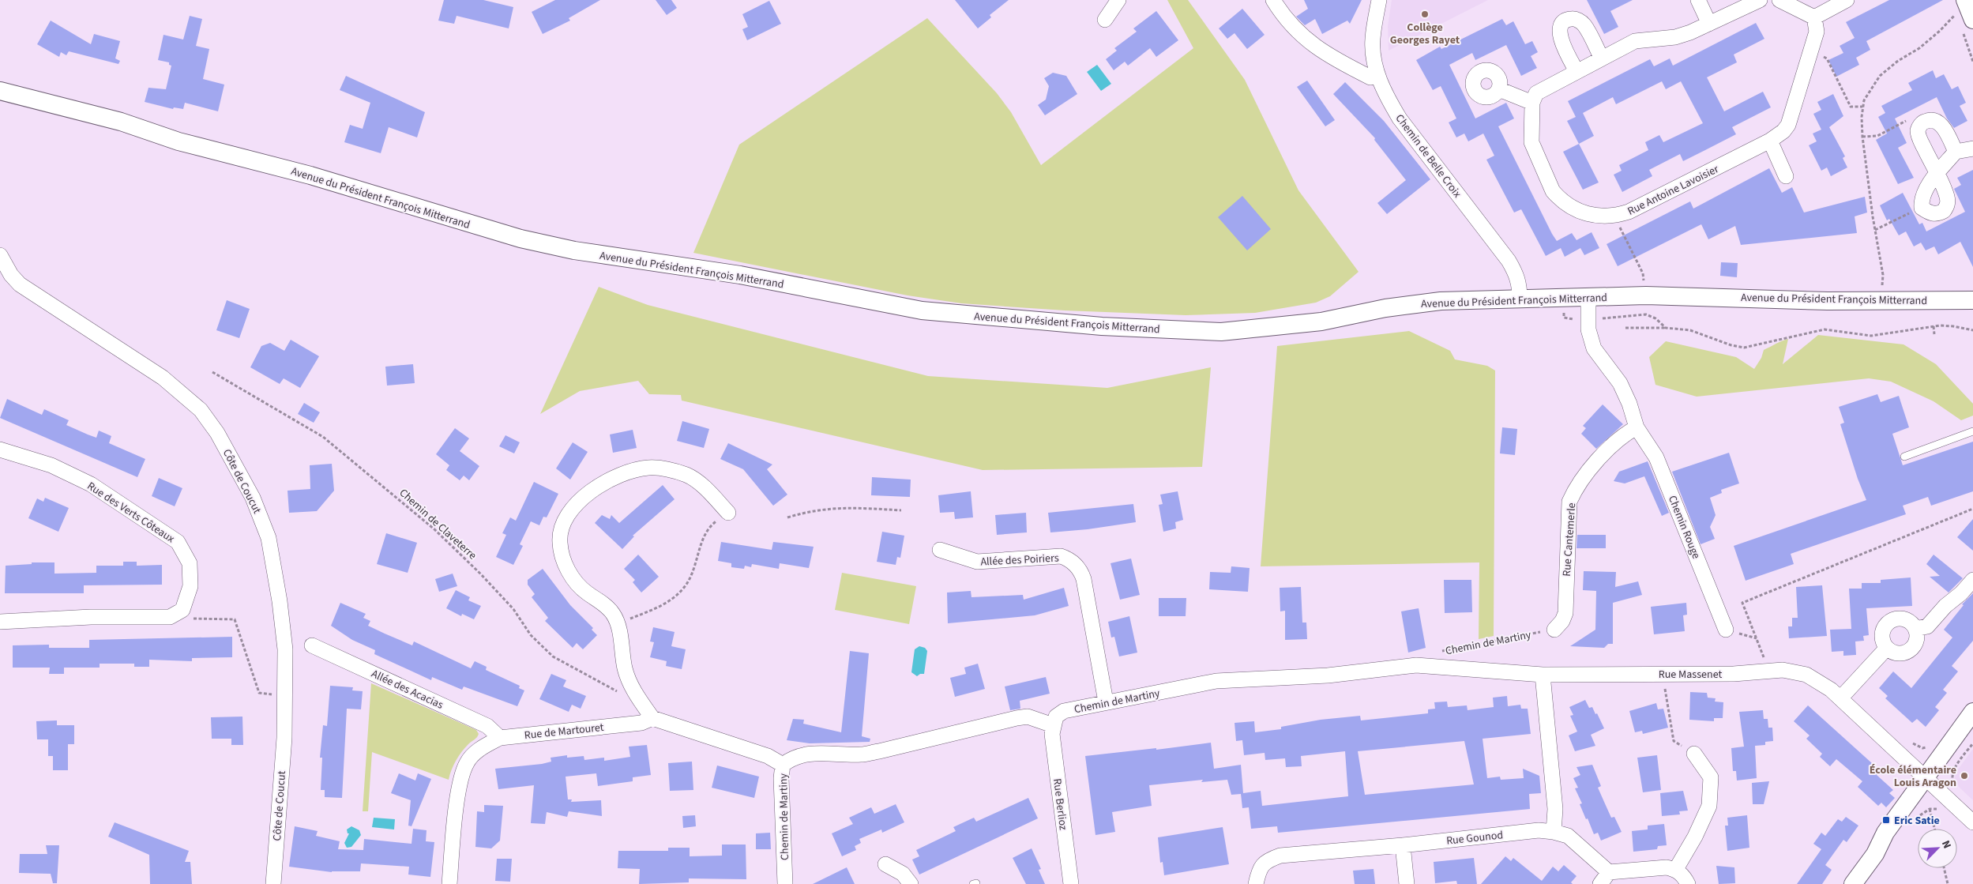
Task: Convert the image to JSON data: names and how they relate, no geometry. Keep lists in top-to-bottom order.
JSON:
{
  "streets": {
    "street": [
      "Chemin de Belle Croix",
      "Rue Antoine Lavoisier",
      "Avenue du Président François Mitterrand",
      "Côte de Coucut",
      "Rue des Verts Côteaux",
      "Chemin Rouge",
      "Rue Cantemerle",
      "Allée des Poiriers",
      "Chemin de Martiny",
      "Rue Massenet",
      "Allée des Acacias",
      "Rue de Martouret",
      "Rue Berlioz",
      "Rue Gounod"
    ],
    "path": ["Chemin de Claveterre"]
  },
  "crossings": [
    ["Chemin de Belle Croix", "Avenue du Président François Mitterrand"],
    ["Chemin Rouge", "Rue Cantemerle"],
    ["Rue Cantemerle", "Chemin de Martiny"],
    ["Allée des Poiriers", "Chemin de Martiny"],
    ["Chemin de Martiny", "Rue Massenet"],
    ["Chemin de Martiny", "Rue Berlioz"],
    ["Allée des Acacias", "Rue de Martouret"]
  ],
  "places": {
    "other": ["Collège Georges Rayet", "École élémentaire Louis Aragon"],
    "transit": ["Eric Satie"]
  },
  "north": "top right"
}
